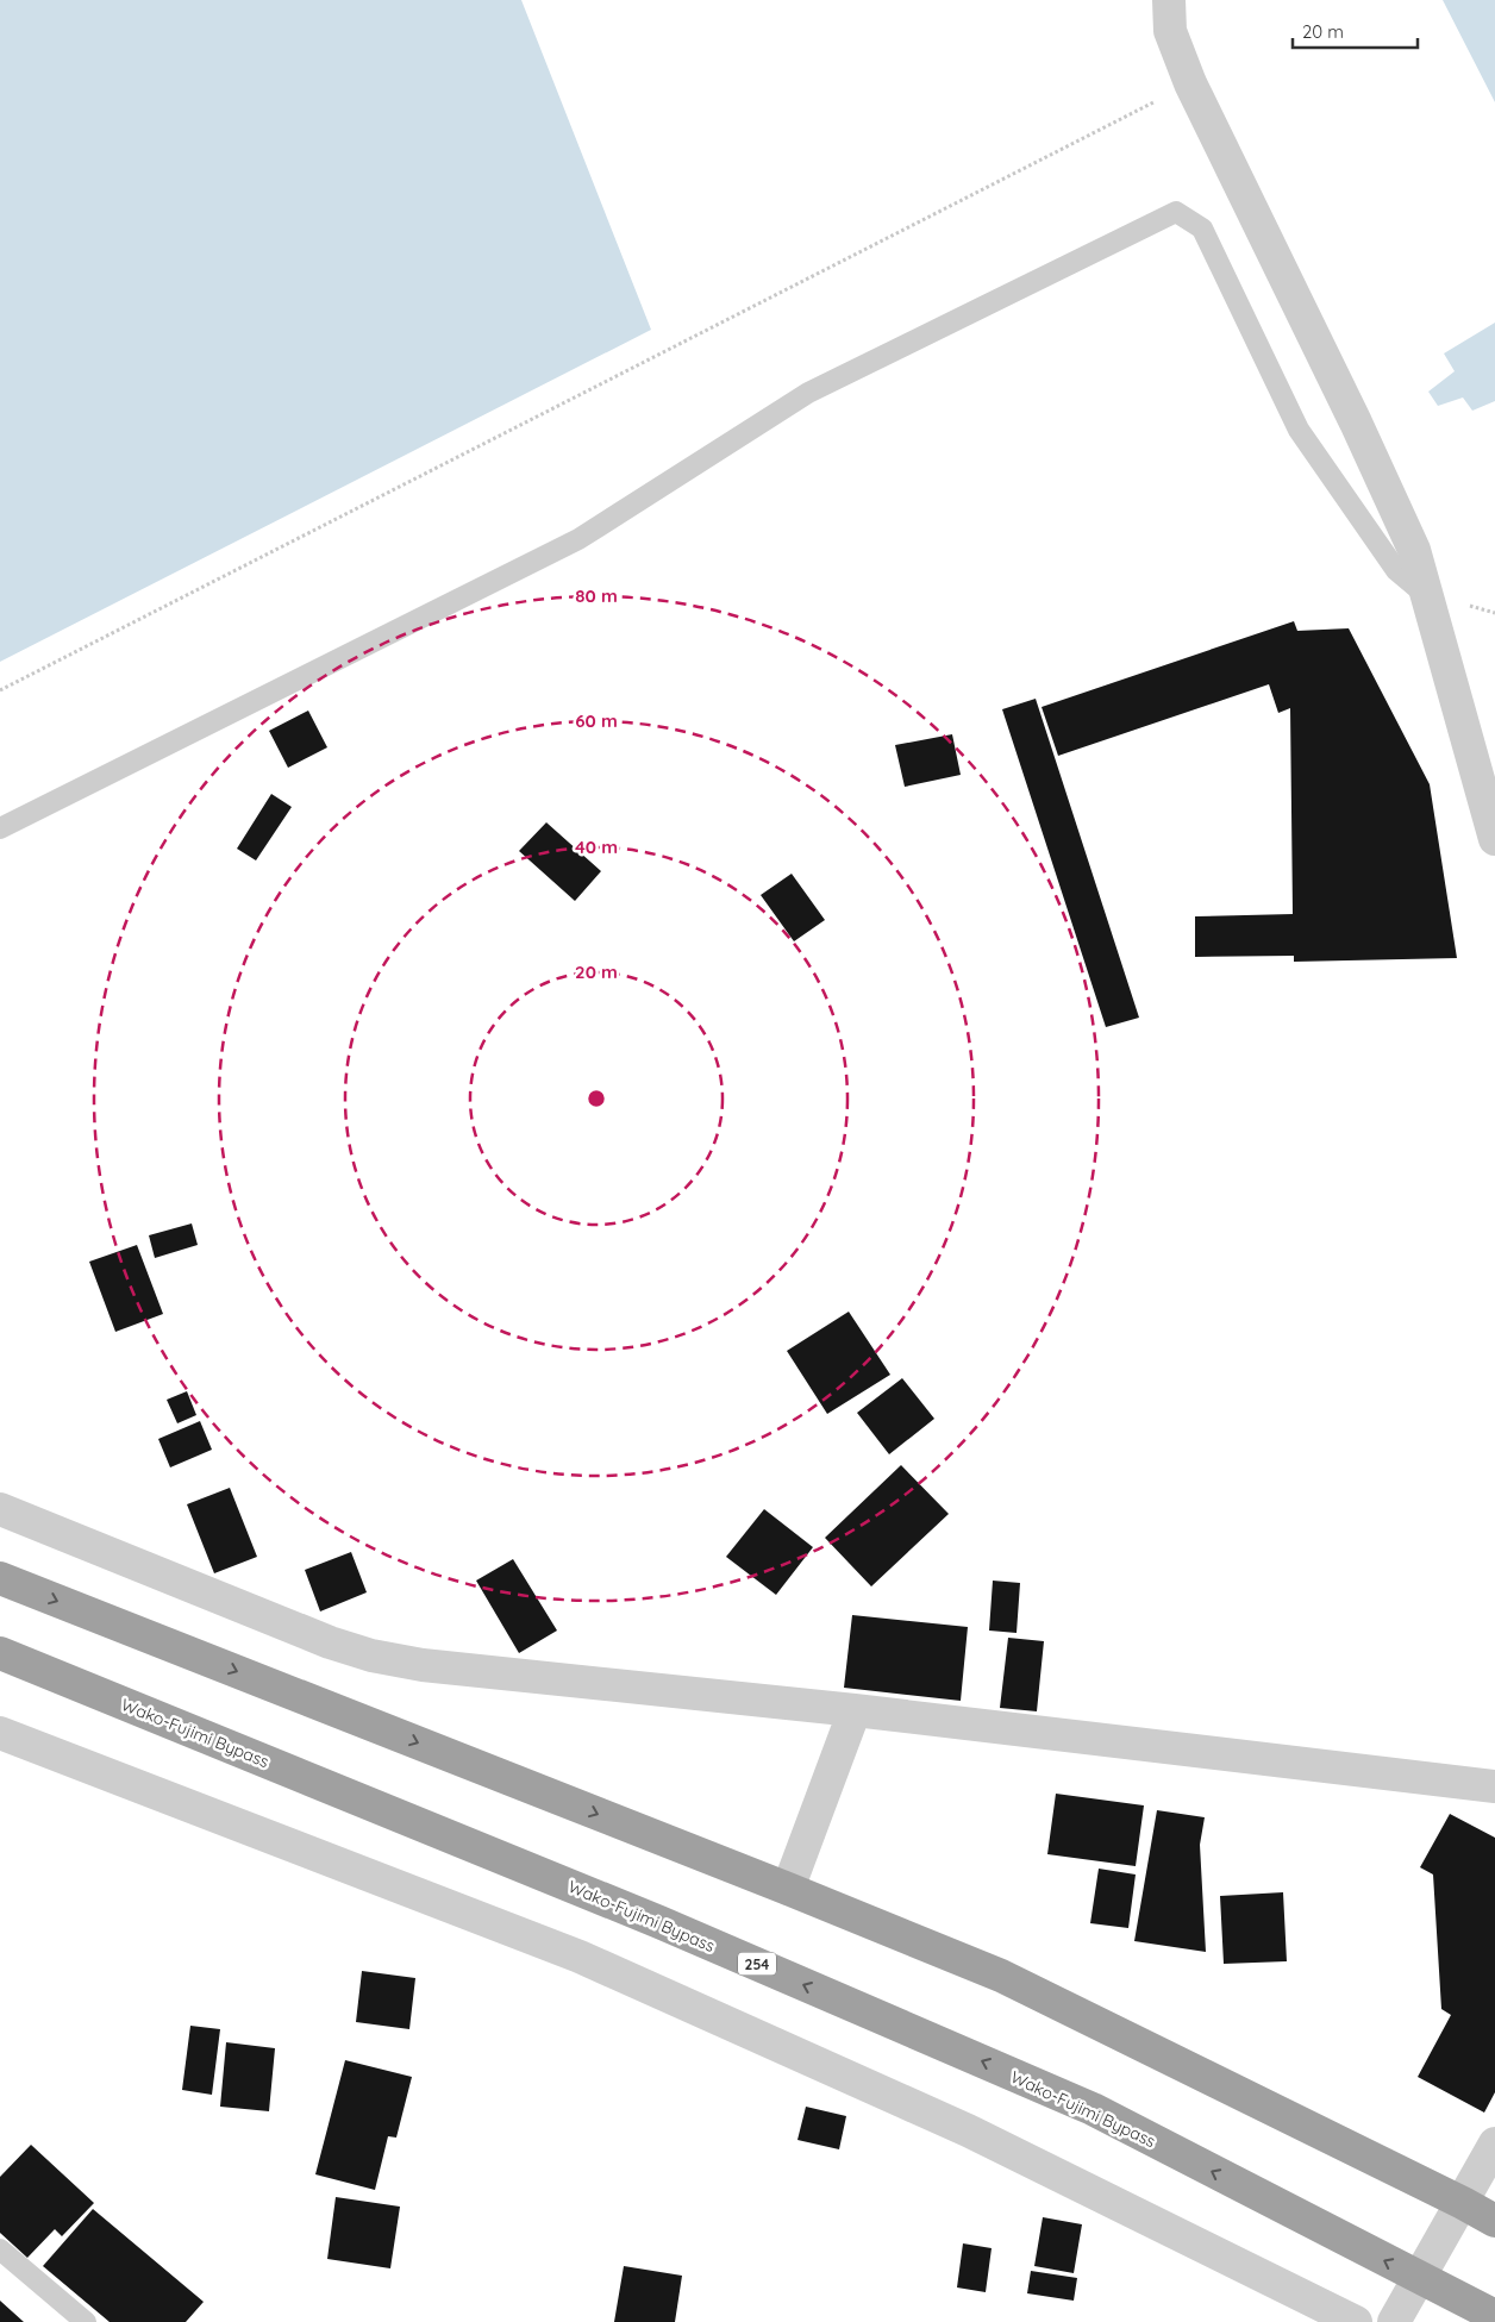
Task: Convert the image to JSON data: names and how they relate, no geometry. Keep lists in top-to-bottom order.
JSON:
{
  "streets": {
    "highway": ["Wako-Fujimi Bypass", "254"]
  },
  "scale_bar": "20 m",
  "rings": [
    "80 m",
    "60 m",
    "40 m",
    "20 m"
  ]
}
